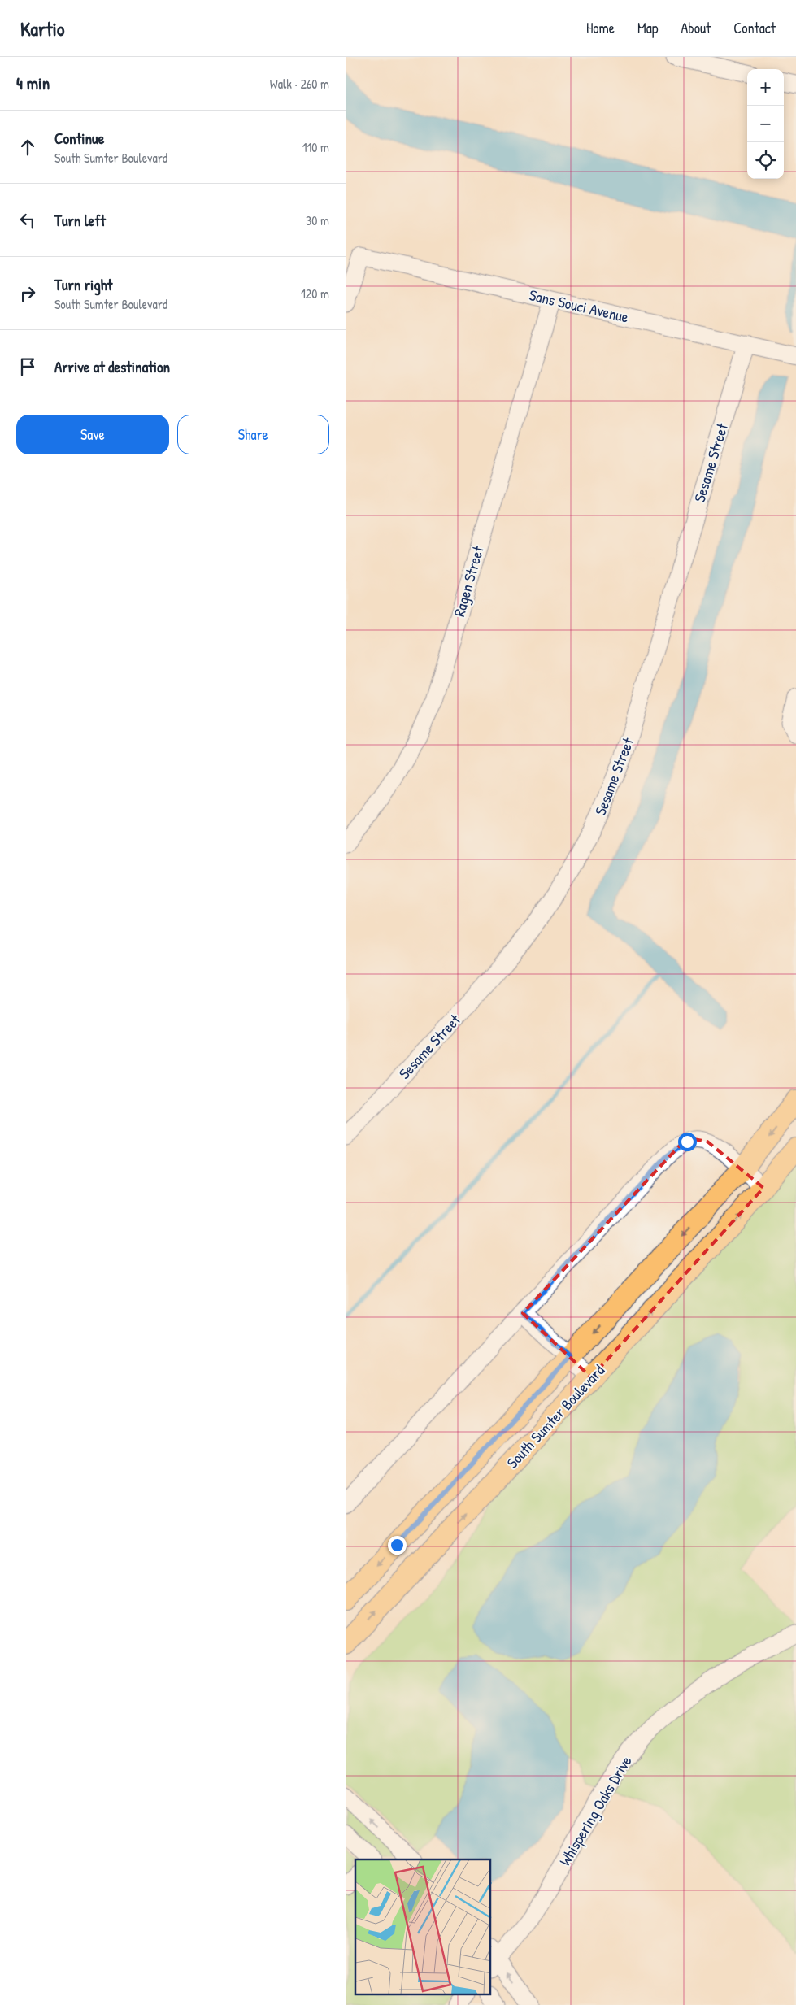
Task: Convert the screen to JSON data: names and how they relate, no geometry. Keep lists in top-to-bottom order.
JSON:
{
  "streets": {
    "main road": ["South Sumter Boulevard"],
    "street": [
      "Sans Souci Avenue",
      "Sesame Street",
      "Ragen Street",
      "Whispering Oaks Drive"
    ]
  },
  "crossings": [
    ["Sans Souci Avenue", "Sesame Street"],
    ["Sans Souci Avenue", "Ragen Street"]
  ],
  "page": {
    "header": "Kartio",
    "nav": [
      "Home",
      "Map",
      "About",
      "Contact"
    ],
    "heading": ["4 min", "Walk · 260 m"],
    "map_buttons": ["+", "−"],
    "list": [
      ["Continue", "South Sumter Boulevard", "110 m"],
      ["Turn left", "30 m"],
      ["Turn right", "South Sumter Boulevard", "120 m"],
      "Arrive at destination"
    ],
    "buttons": ["Save", "Share"]
  }
}
